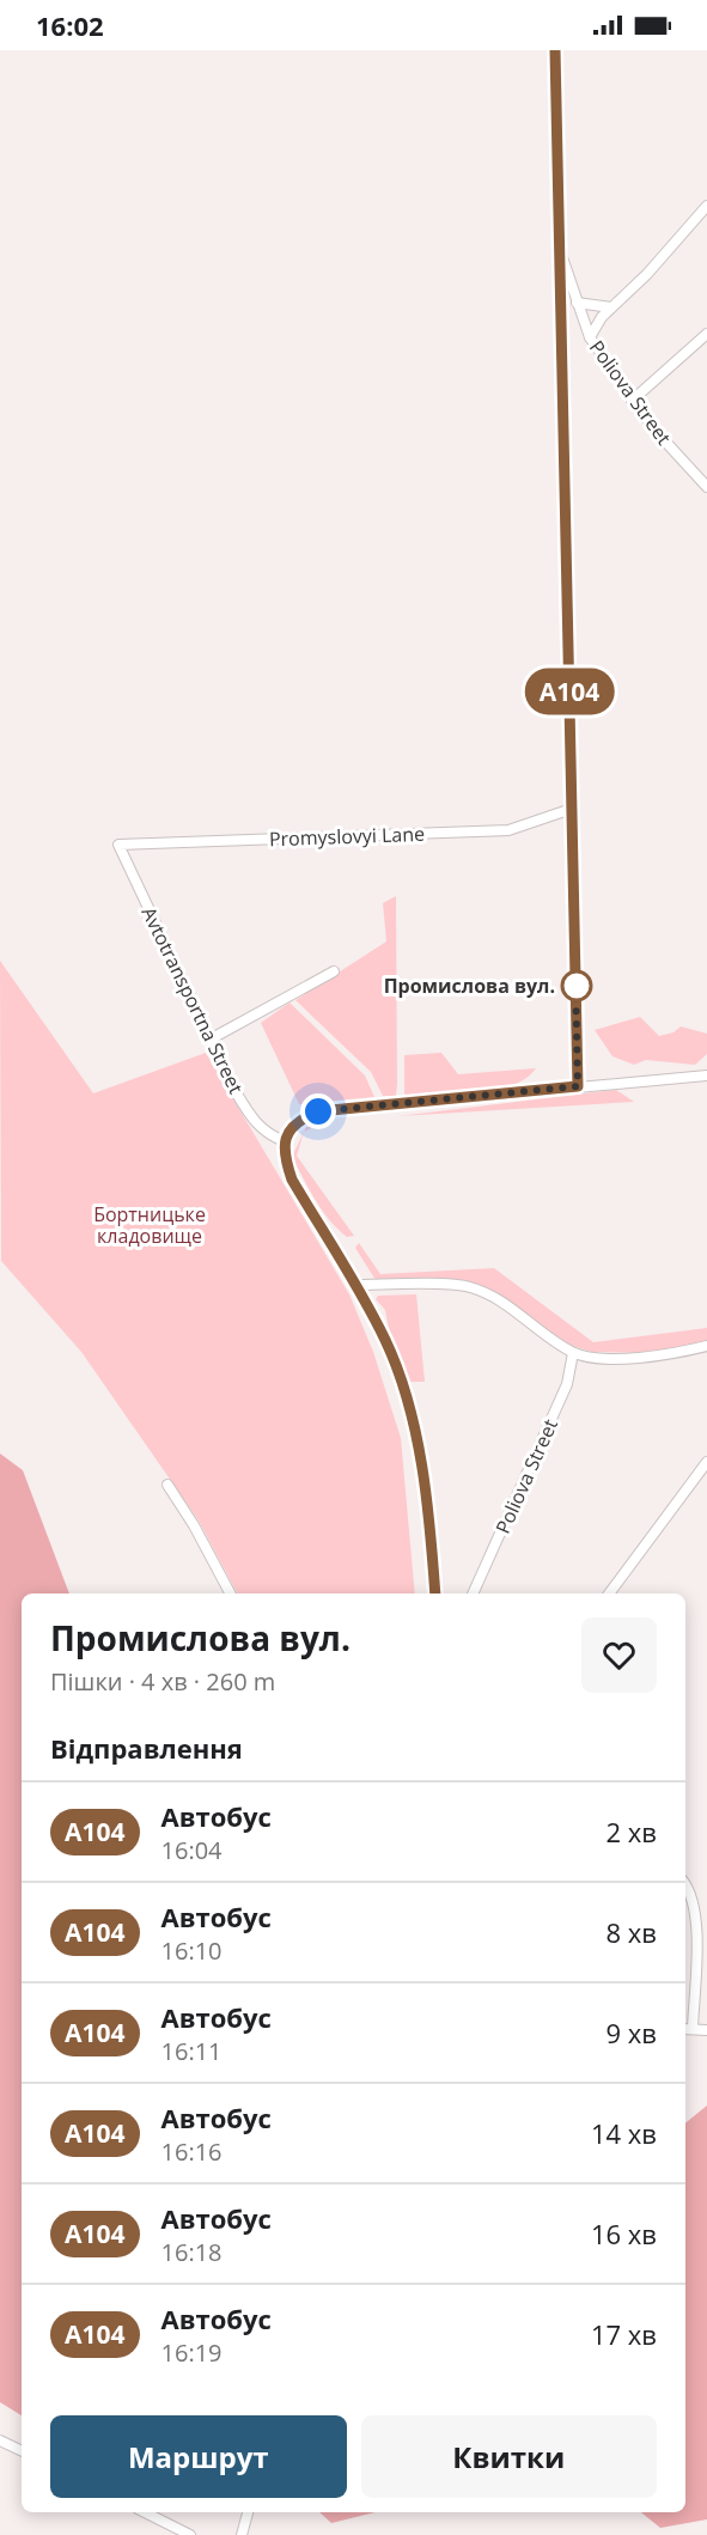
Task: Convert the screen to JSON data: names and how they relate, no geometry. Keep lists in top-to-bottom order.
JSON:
{
  "streets": {
    "street": ["Poliova Street", "Promyslovyi Lane", "Avtotransportna Street"]
  },
  "crossings": [
    ["Promyslovyi Lane", "Avtotransportna Street"]
  ],
  "parks": ["Бортницьке кладовище"],
  "places": ["Промислова вул."],
  "lines": ["bus line А104"],
  "page": {
    "status": "16:02",
    "on_map": "А104",
    "heading": [
      ["Промислова вул.", "Пішки · 4 хв · 260 m"],
      "Відправлення"
    ],
    "list": [
      {
        "mark": "А104",
        "name": "Автобус",
        "note": "16:04",
        "value": "2 хв"
      },
      {
        "mark": "А104",
        "name": "Автобус",
        "note": "16:10",
        "value": "8 хв"
      },
      {
        "mark": "А104",
        "name": "Автобус",
        "note": "16:11",
        "value": "9 хв"
      },
      {
        "mark": "А104",
        "name": "Автобус",
        "note": "16:16",
        "value": "14 хв"
      },
      {
        "mark": "А104",
        "name": "Автобус",
        "note": "16:18",
        "value": "16 хв"
      },
      {
        "mark": "А104",
        "name": "Автобус",
        "note": "16:19",
        "value": "17 хв"
      }
    ],
    "buttons": ["Маршрут", "Квитки"]
  }
}
